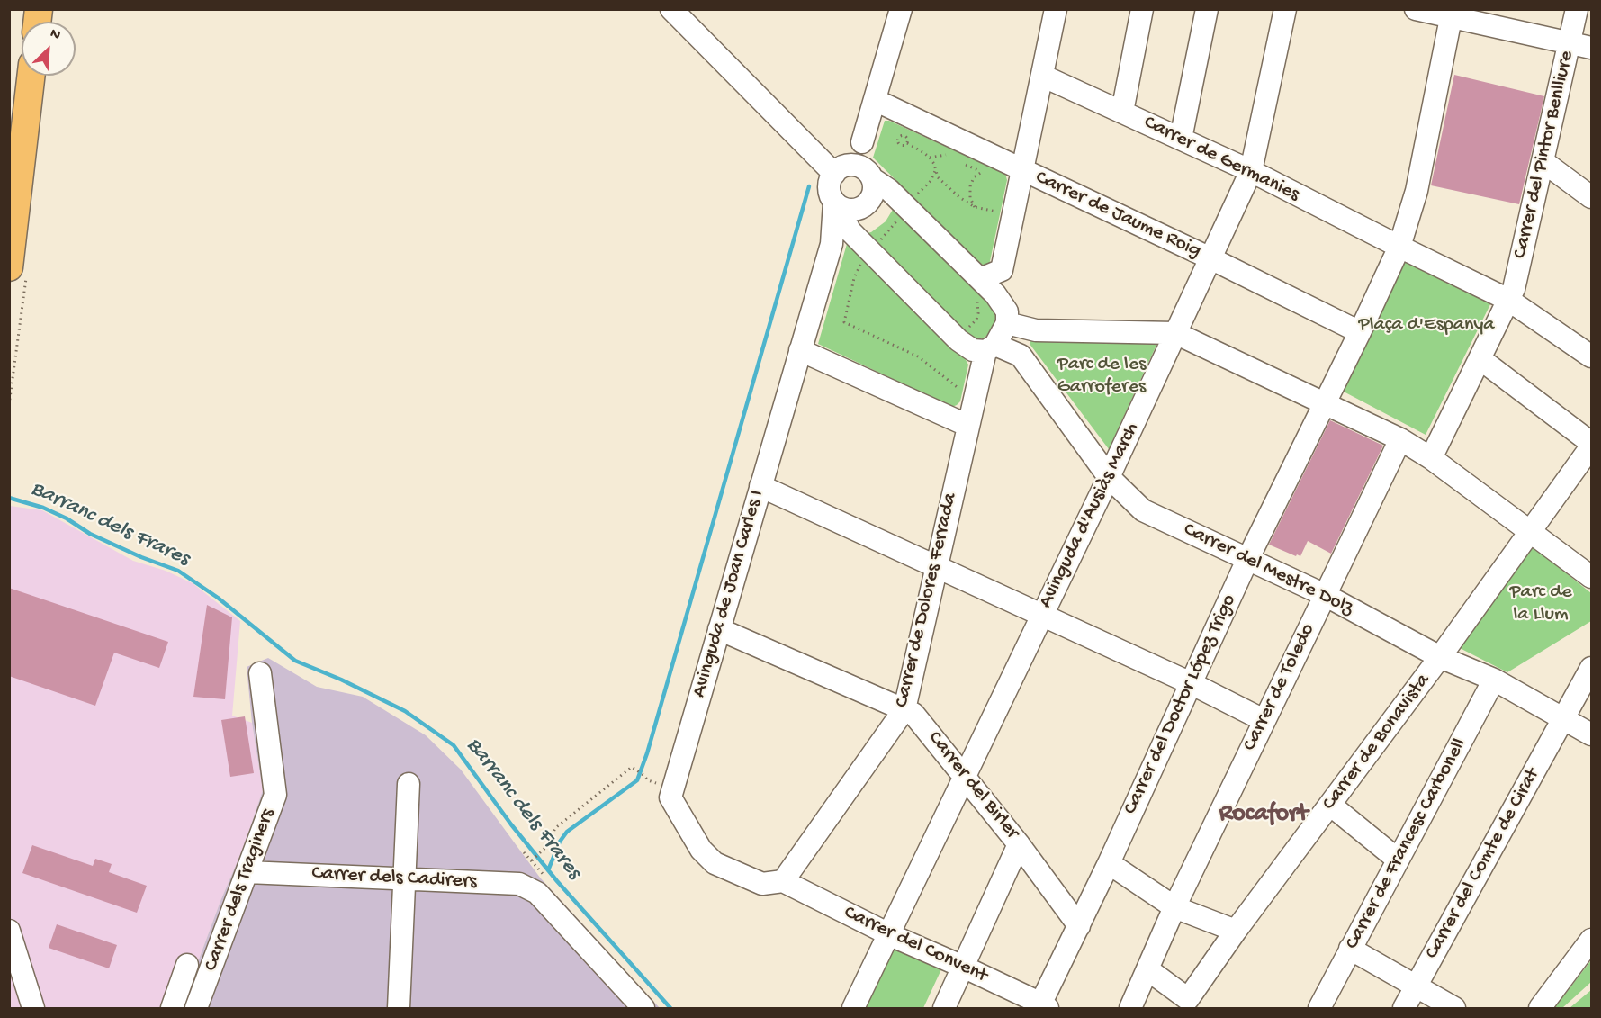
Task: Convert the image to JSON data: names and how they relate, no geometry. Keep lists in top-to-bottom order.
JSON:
{
  "streets": {
    "street": [
      "Carrer del Pintor Benlliure",
      "Carrer de Germanies",
      "Carrer de Jaume Roig",
      "Avinguda d'Ausiàs March",
      "Carrer del Mestre Dolz",
      "Avinguda de Joan Carles I",
      "Carrer de Dolores Ferrada",
      "Carrer de Toledo",
      "Carrer del Doctor López Trigo",
      "Carrer de Bonavista",
      "Carrer del Birler",
      "Carrer de Francesc Carbonell",
      "Carrer del Comte de Cirat",
      "Carrer dels Cadirers",
      "Carrer dels Traginers",
      "Carrer del Convent"
    ]
  },
  "crossings": [
    ["Carrer de Germanies", "Avinguda d'Ausiàs March"],
    ["Carrer de Jaume Roig", "Avinguda d'Ausiàs March"],
    ["Avinguda d'Ausiàs March", "Carrer del Mestre Dolz"],
    ["Avinguda d'Ausiàs March", "Carrer del Birler"],
    ["Avinguda d'Ausiàs March", "Carrer del Convent"],
    ["Carrer del Mestre Dolz", "Avinguda de Joan Carles I"],
    ["Carrer del Mestre Dolz", "Carrer de Dolores Ferrada"],
    ["Carrer del Mestre Dolz", "Carrer de Toledo"],
    ["Carrer del Mestre Dolz", "Carrer del Doctor López Trigo"],
    ["Carrer del Mestre Dolz", "Carrer de Bonavista"],
    ["Carrer del Mestre Dolz", "Carrer de Francesc Carbonell"],
    ["Carrer del Mestre Dolz", "Carrer del Comte de Cirat"],
    ["Avinguda de Joan Carles I", "Carrer del Birler"],
    ["Carrer de Dolores Ferrada", "Carrer del Birler"],
    ["Carrer de Dolores Ferrada", "Carrer del Convent"],
    ["Carrer del Doctor López Trigo", "Carrer del Birler"],
    ["Carrer del Doctor López Trigo", "Carrer del Convent"],
    ["Carrer dels Cadirers", "Carrer dels Traginers"]
  ],
  "districts": ["Rocafort"],
  "water": ["Barranc dels Frares"],
  "parks": ["Plaça d'Espanya", "Parc de les Garroferes", "Parc de la Llum"],
  "north": "top right"
}
